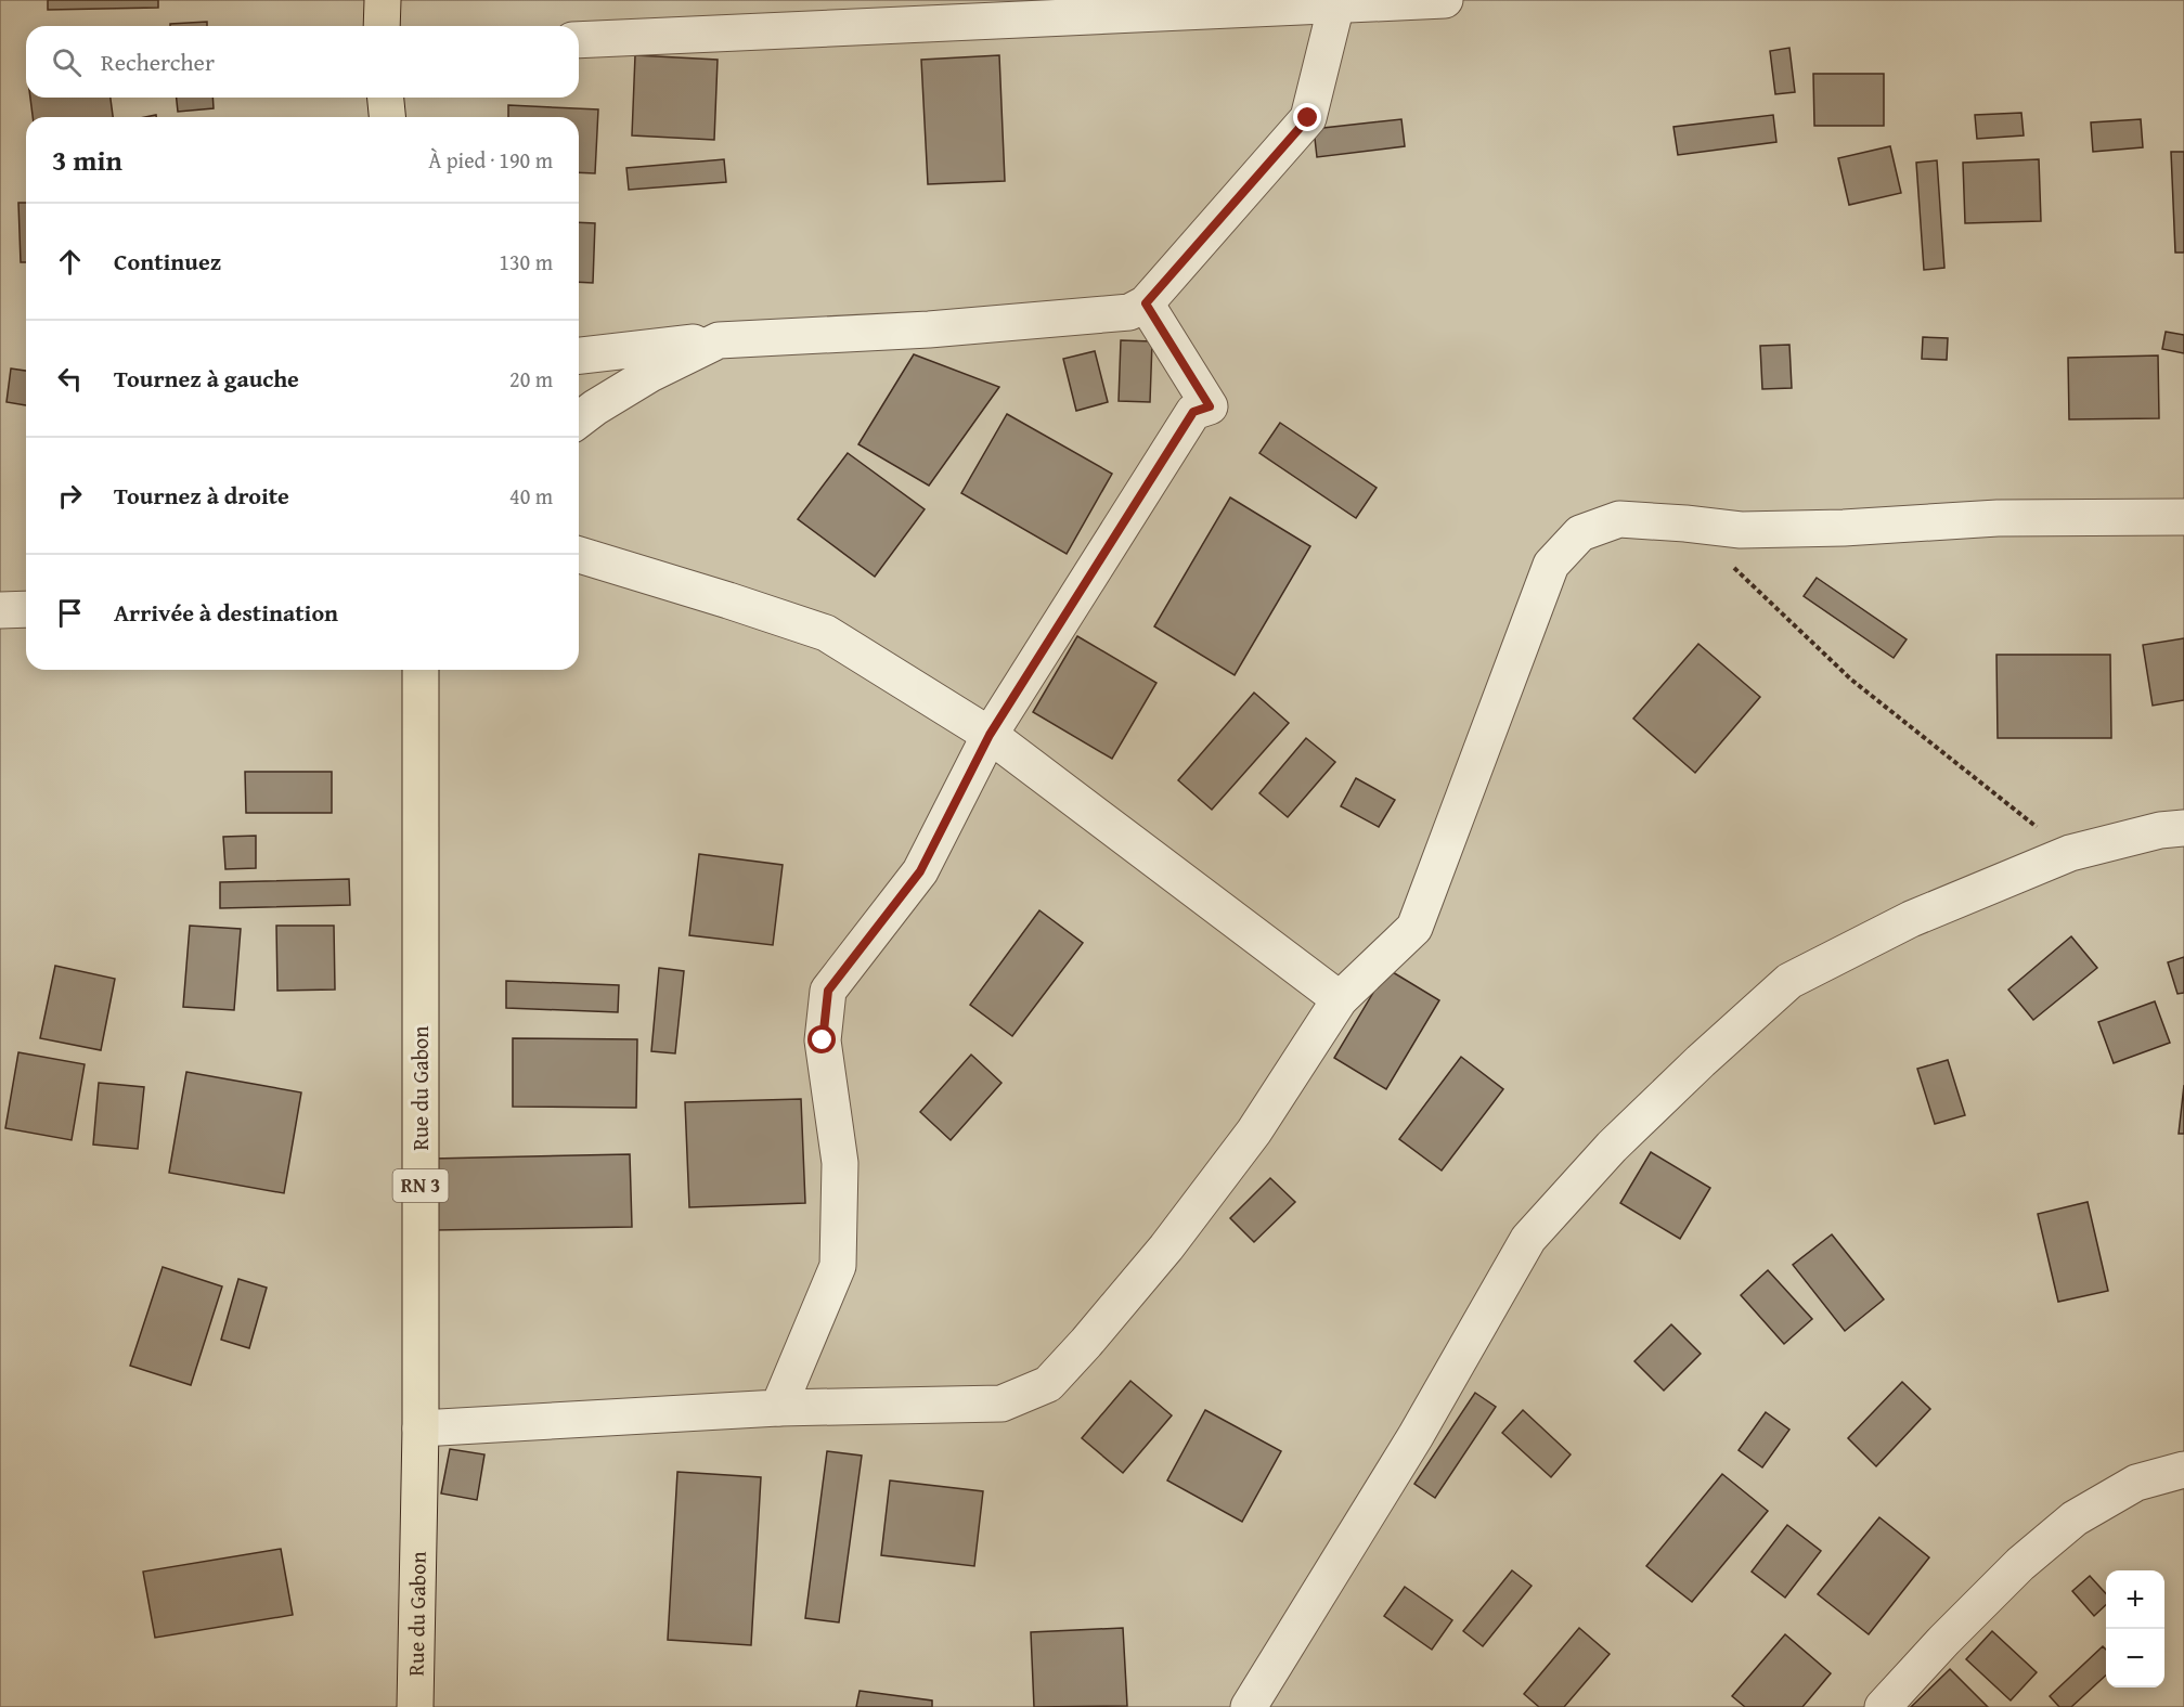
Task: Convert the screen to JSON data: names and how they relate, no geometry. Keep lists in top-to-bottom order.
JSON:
{
  "streets": {
    "highway": ["Rue du Gabon", "RN 3"]
  },
  "page": {
    "search": "Rechercher",
    "heading": ["3 min", "À pied · 190 m"],
    "list": [
      ["Continuez", "130 m"],
      ["Tournez à gauche", "20 m"],
      ["Tournez à droite", "40 m"],
      "Arrivée à destination"
    ],
    "map_buttons": ["+", "−"]
  }
}
